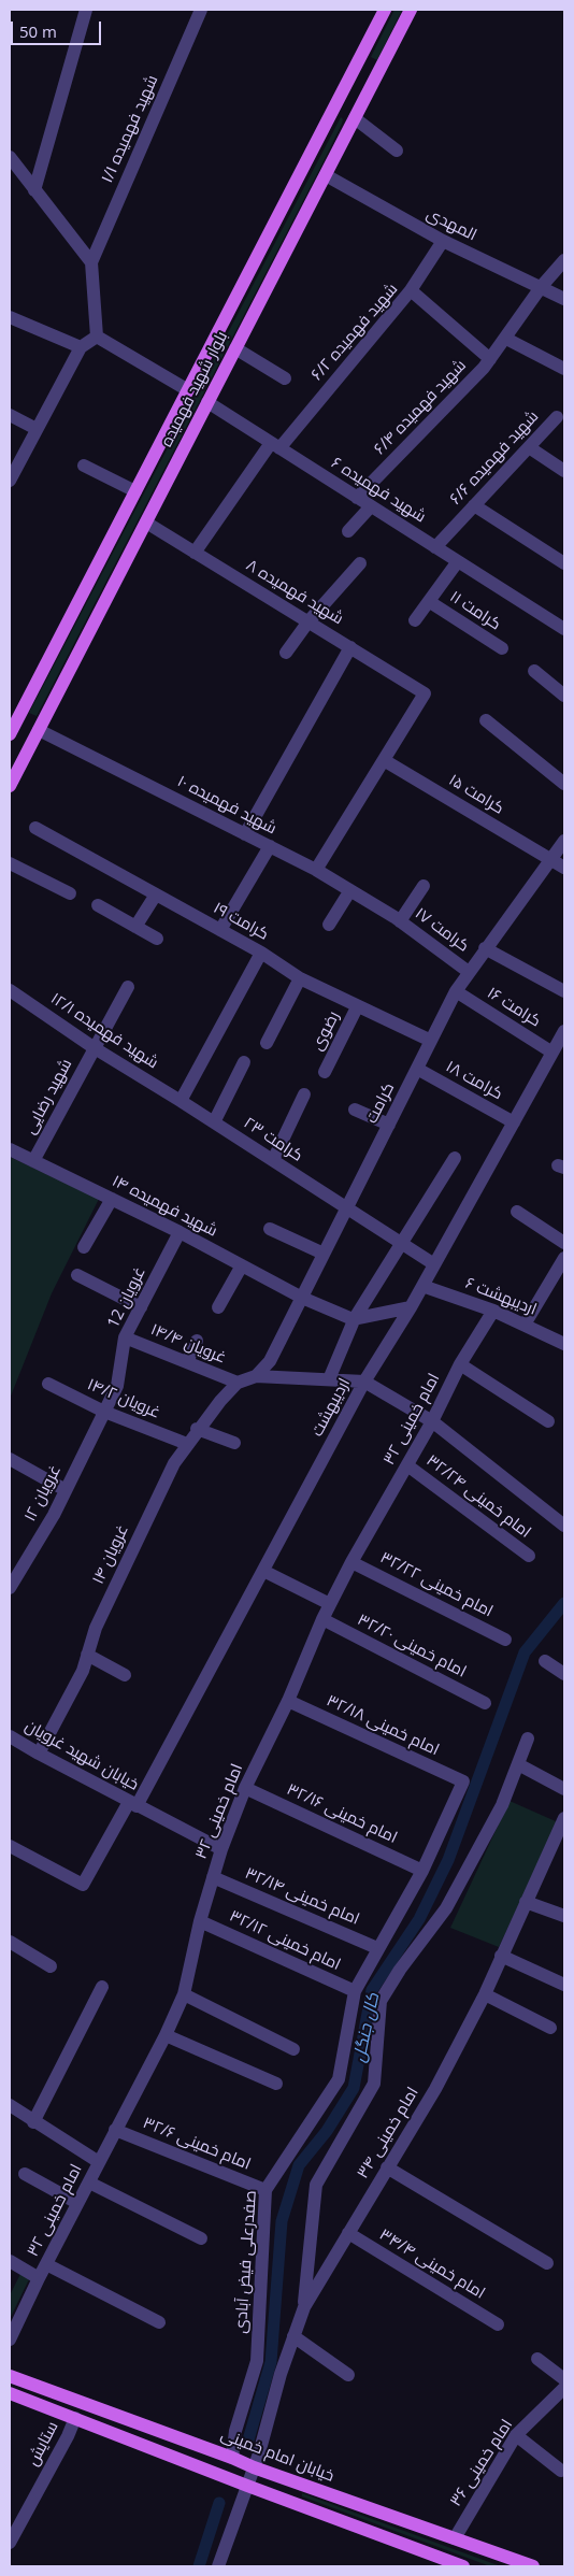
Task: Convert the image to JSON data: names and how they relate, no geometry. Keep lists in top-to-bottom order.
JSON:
{
  "streets": {
    "main road": ["بلوار شهید فهمیده", "خیابان امام خمینی"],
    "street": [
      "شهید فهمیده ۱/۱",
      "المهدی",
      "شهید فهمیده ۶/۲",
      "شهید فهمیده ۶/۴",
      "شهید فهمیده ۶/۶",
      "شهید فهمیده ۶",
      "شهید فهمیده ۸",
      "کرامت ۱۱",
      "کرامت ۱۵",
      "شهید فهمیده ۱۰",
      "کرامت ۱۹",
      "کرامت ۱۷",
      "کرامت ۱۶",
      "شهید فهمیده ۱۲/۱",
      "رضوی",
      "کرامت ۱۸",
      "شهید رضایی",
      "کرامت",
      "کرامت ۲۳",
      "شهید فهمیده ۱۴",
      "اردیبهشت ۶",
      "غرویان 12",
      "غرویان ۱۴/۴",
      "غرویان ۱۴/۲",
      "اردیبهشت",
      "امام خمینی ۳۲",
      "غرویان ۱۲",
      "امام خمینی ۳۲/۲۴",
      "غرویان ۱۴",
      "امام خمینی ۳۲/۲۲",
      "امام خمینی ۳۲/۲۰",
      "امام خمینی ۳۲/۱۸",
      "خیابان شهید غرویان",
      "امام خمینی ۳۲/۱۶",
      "امام خمینی ۳۲/۱۴",
      "امام خمینی ۳۲/۱۲",
      "امام خمینی ۳۴",
      "امام خمینی ۳۲/۶",
      "صفدرعلی فیض آبادی",
      "امام خمینی ۳۴/۴",
      "ستایش",
      "امام خمینی ۳۶"
    ]
  },
  "crossings": [
    ["المهدی", "بلوار شهید فهمیده"],
    ["المهدی", "شهید فهمیده ۶/۴"],
    ["شهید فهمیده ۶/۲", "شهید فهمیده ۶/۴"],
    ["شهید فهمیده ۶/۲", "شهید فهمیده ۶"],
    ["شهید فهمیده ۶/۲", "شهید فهمیده ۸"],
    ["بلوار شهید فهمیده", "شهید فهمیده ۶"],
    ["بلوار شهید فهمیده", "شهید فهمیده ۸"],
    ["بلوار شهید فهمیده", "شهید فهمیده ۱۰"],
    ["شهید فهمیده ۶/۴", "شهید فهمیده ۶"],
    ["شهید فهمیده ۶/۶", "شهید فهمیده ۶"],
    ["شهید فهمیده ۸", "کرامت ۱۵"],
    ["کرامت ۱۵", "کرامت"],
    ["شهید فهمیده ۱۰", "کرامت ۱۷"],
    ["کرامت ۱۹", "رضوی"],
    ["کرامت ۱۹", "کرامت"],
    ["کرامت ۱۷", "کرامت"],
    ["کرامت ۱۶", "کرامت"],
    ["کرامت ۱۶", "اردیبهشت"],
    ["شهید فهمیده ۱۲/۱", "شهید رضایی"],
    ["شهید فهمیده ۱۲/۱", "کرامت ۲۳"],
    ["کرامت ۱۸", "کرامت"],
    ["کرامت ۱۸", "اردیبهشت"],
    ["شهید رضایی", "شهید فهمیده ۱۴"],
    ["کرامت", "کرامت ۲۳"],
    ["کرامت", "شهید فهمیده ۱۴"],
    ["کرامت ۲۳", "اردیبهشت"],
    ["شهید فهمیده ۱۴", "غرویان 12"],
    ["اردیبهشت ۶", "اردیبهشت"],
    ["اردیبهشت ۶", "امام خمینی ۳۲"],
    ["غرویان 12", "غرویان ۱۴/۴"],
    ["غرویان 12", "غرویان ۱۴/۲"],
    ["غرویان 12", "غرویان ۱۲"],
    ["غرویان ۱۴/۴", "غرویان ۱۴"],
    ["غرویان ۱۴/۲", "غرویان ۱۲"],
    ["غرویان ۱۴/۲", "غرویان ۱۴"],
    ["اردیبهشت", "خیابان شهید غرویان"],
    ["امام خمینی ۳۲", "امام خمینی ۳۲/۲۴"],
    ["امام خمینی ۳۲", "امام خمینی ۳۲/۲۲"],
    ["امام خمینی ۳۲", "امام خمینی ۳۲/۲۰"],
    ["امام خمینی ۳۲", "امام خمینی ۳۲/۱۸"],
    ["امام خمینی ۳۲", "خیابان شهید غرویان"],
    ["امام خمینی ۳۲", "امام خمینی ۳۲/۱۶"],
    ["امام خمینی ۳۲", "امام خمینی ۳۲/۱۴"],
    ["امام خمینی ۳۲", "امام خمینی ۳۲/۱۲"],
    ["امام خمینی ۳۲", "امام خمینی ۳۲/۶"],
    ["غرویان ۱۴", "خیابان شهید غرویان"],
    ["امام خمینی ۳۲/۱۸", "صفدرعلی فیض آبادی"],
    ["امام خمینی ۳۲/۱۶", "صفدرعلی فیض آبادی"],
    ["امام خمینی ۳۲/۱۴", "صفدرعلی فیض آبادی"],
    ["امام خمینی ۳۲/۱۲", "صفدرعلی فیض آبادی"],
    ["امام خمینی ۳۴", "امام خمینی ۳۴/۴"],
    ["امام خمینی ۳۴", "خیابان امام خمینی"],
    ["امام خمینی ۳۲/۶", "صفدرعلی فیض آبادی"],
    ["صفدرعلی فیض آبادی", "خیابان امام خمینی"],
    ["خیابان امام خمینی", "امام خمینی ۳۶"]
  ],
  "water": ["کال جنگل"],
  "scale_bar": "50 m"
}
